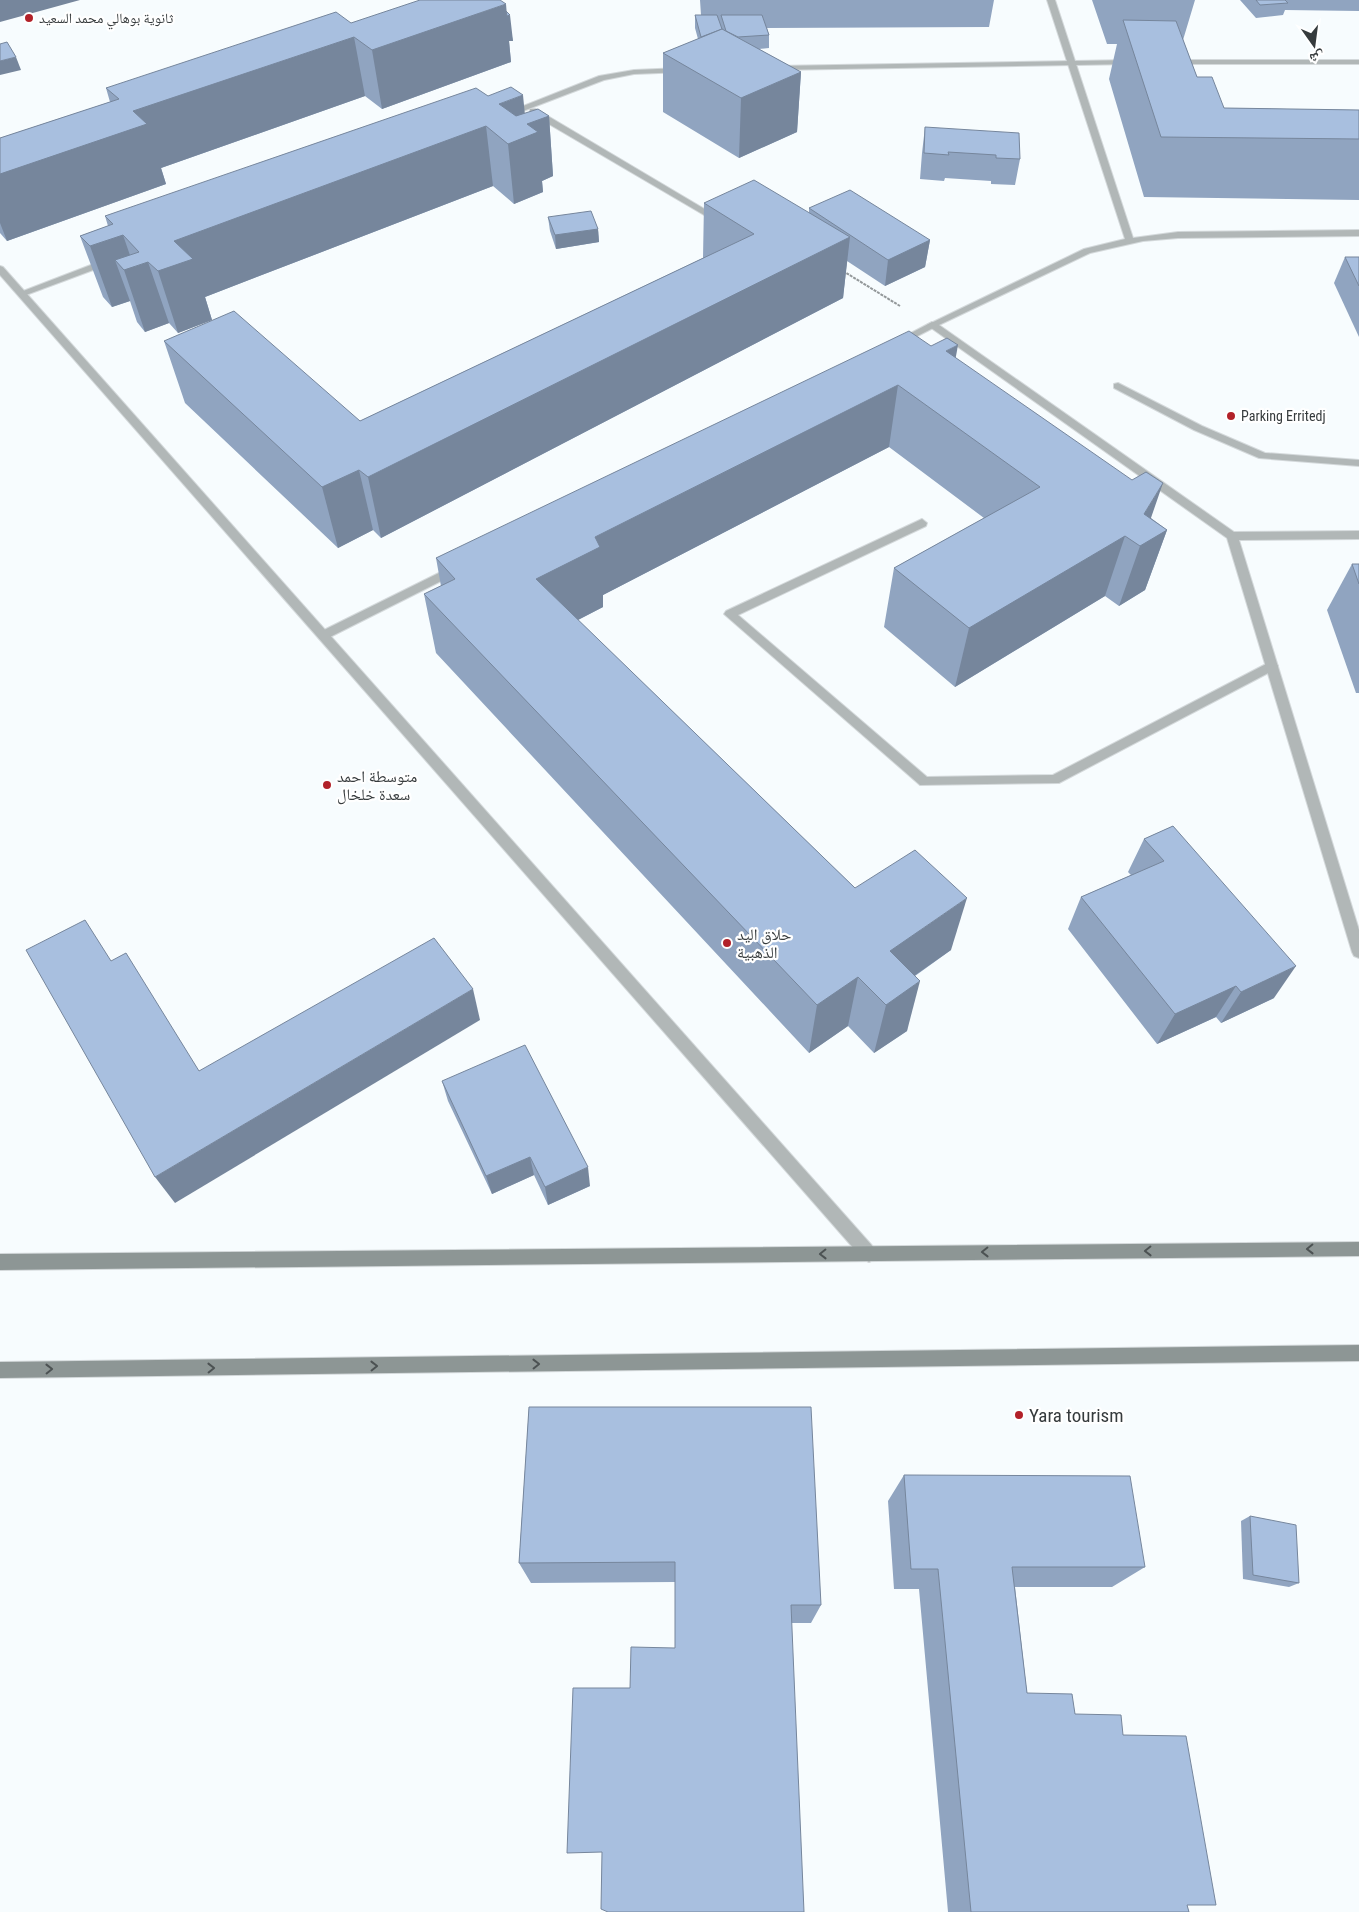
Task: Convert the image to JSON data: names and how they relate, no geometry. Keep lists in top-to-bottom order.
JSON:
{
  "places": [
    "ثانوية بوهالي محمد السعيد",
    "Parking Erritedj",
    "متوسطة احمد سعدة خلخال",
    "حلاق اليد الذهبية",
    "Yara tourism"
  ],
  "north": "bottom"
}
